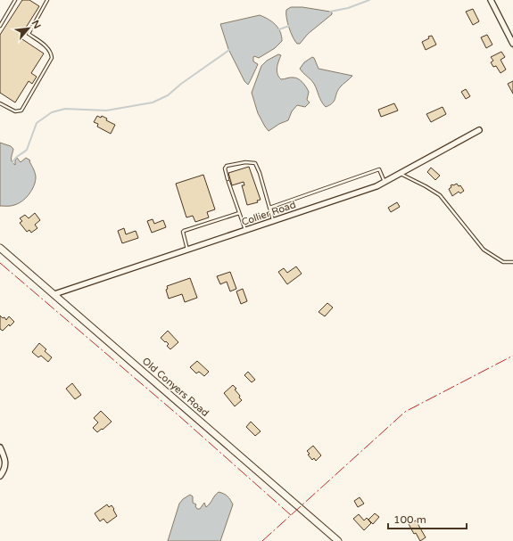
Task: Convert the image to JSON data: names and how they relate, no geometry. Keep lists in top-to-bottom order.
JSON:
{
  "streets": {
    "street": ["Collier Road", "Old Conyers Road"]
  },
  "crossings": [
    ["Collier Road", "Old Conyers Road"]
  ],
  "scale_bar": "100 m",
  "north": "top right"
}
